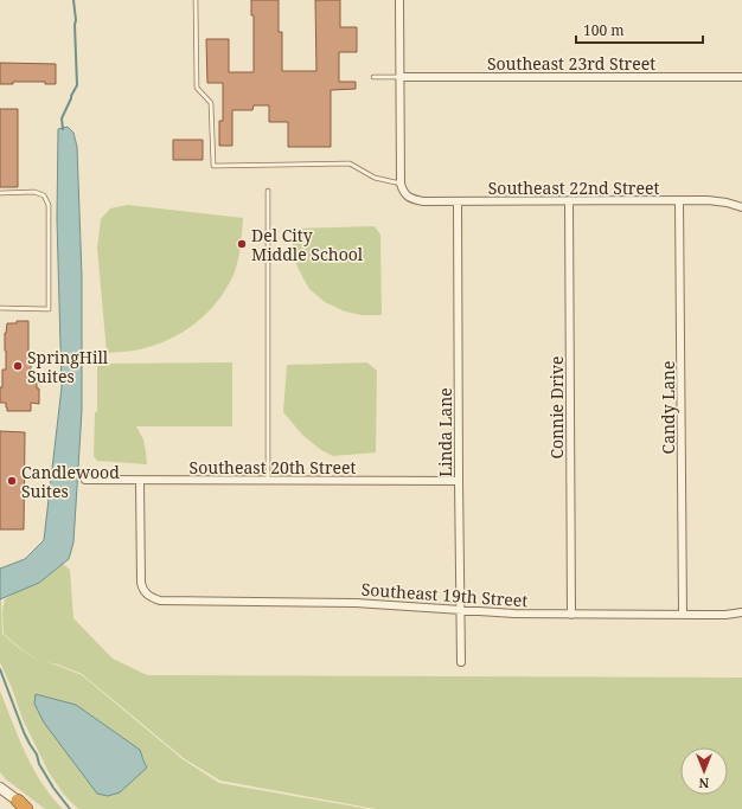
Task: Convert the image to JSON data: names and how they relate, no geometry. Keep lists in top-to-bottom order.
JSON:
{
  "streets": {
    "street": [
      "Southeast 23rd Street",
      "Southeast 22nd Street",
      "Connie Drive",
      "Candy Lane",
      "Linda Lane",
      "Southeast 20th Street",
      "Southeast 19th Street"
    ]
  },
  "crossings": [
    ["Southeast 22nd Street", "Connie Drive"],
    ["Southeast 22nd Street", "Candy Lane"],
    ["Southeast 22nd Street", "Linda Lane"],
    ["Connie Drive", "Southeast 19th Street"],
    ["Candy Lane", "Southeast 19th Street"],
    ["Linda Lane", "Southeast 20th Street"],
    ["Linda Lane", "Southeast 19th Street"],
    ["Southeast 20th Street", "Southeast 19th Street"]
  ],
  "places": ["Del City Middle School", "SpringHill Suites", "Candlewood Suites"],
  "scale_bar": "100 m",
  "north": "bottom"
}
